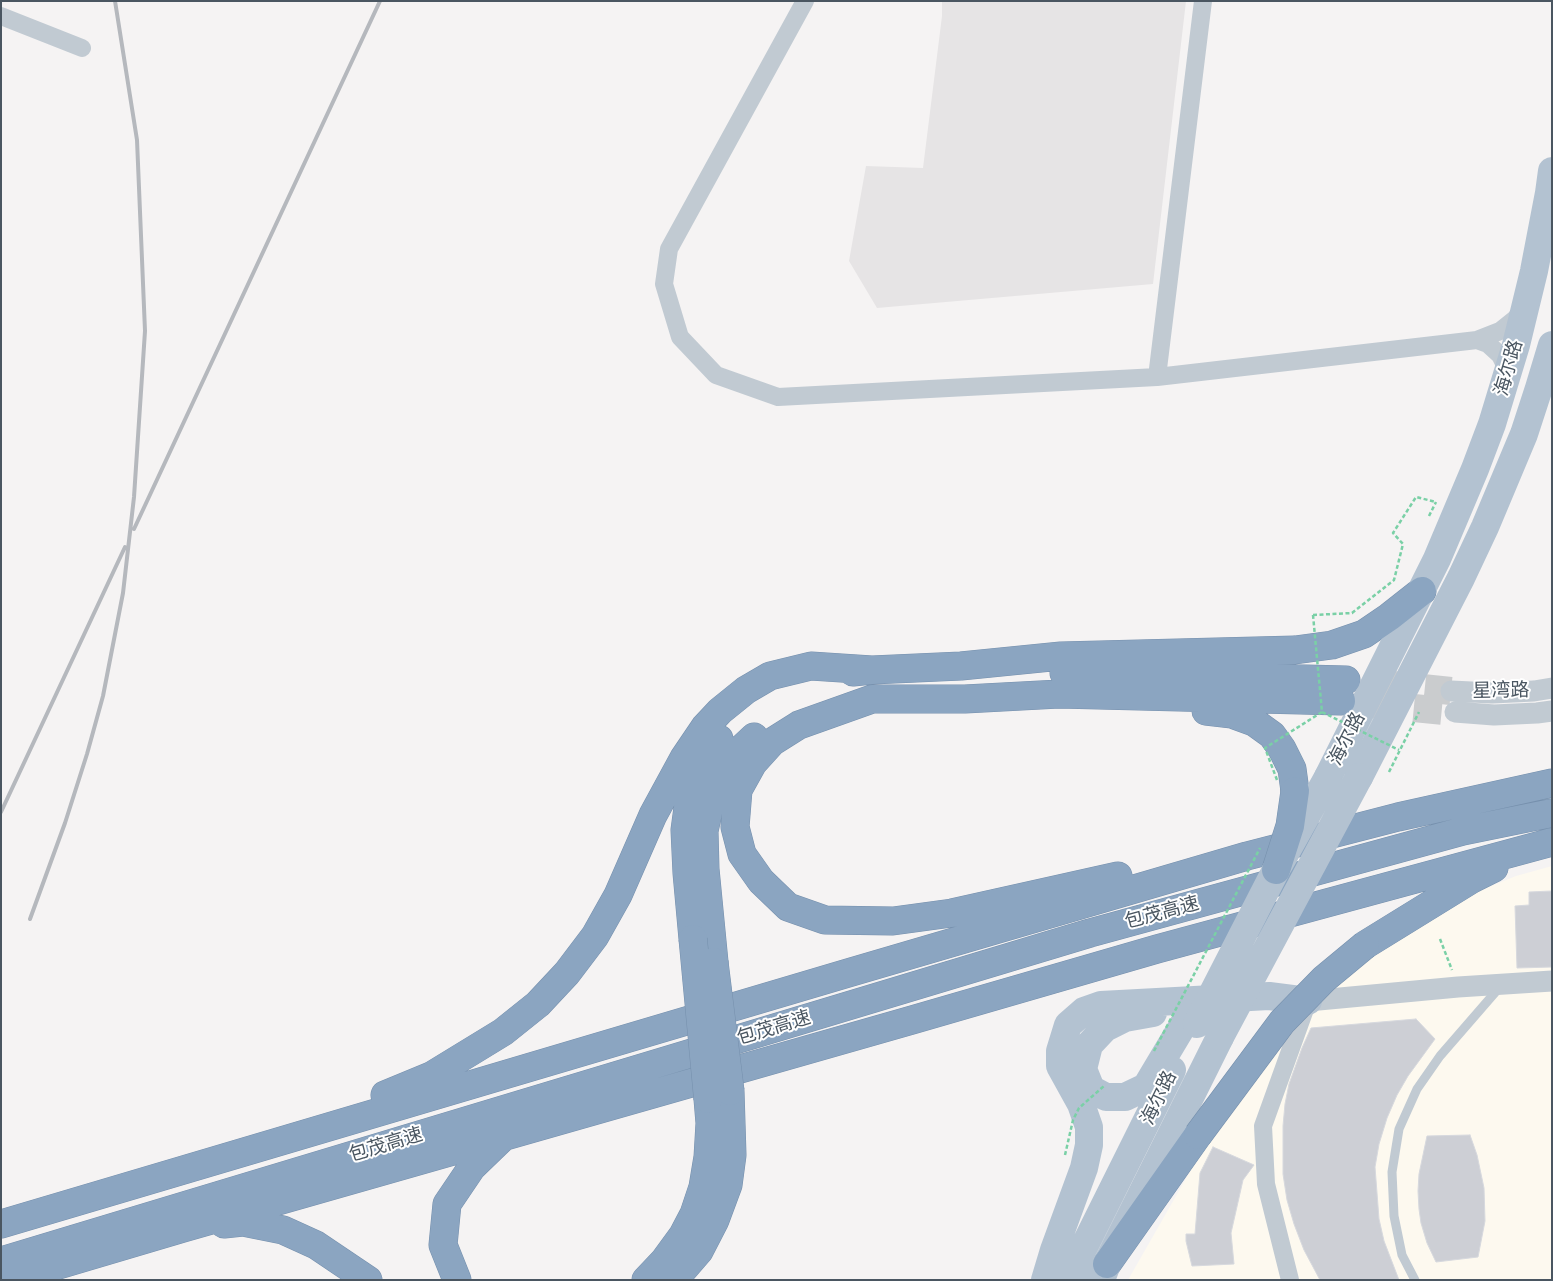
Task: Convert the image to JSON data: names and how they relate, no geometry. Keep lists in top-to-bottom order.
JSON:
{
  "streets": {
    "highway": ["包茂高速"],
    "main road": ["海尔路"],
    "street": ["星湾路"]
  }
}
